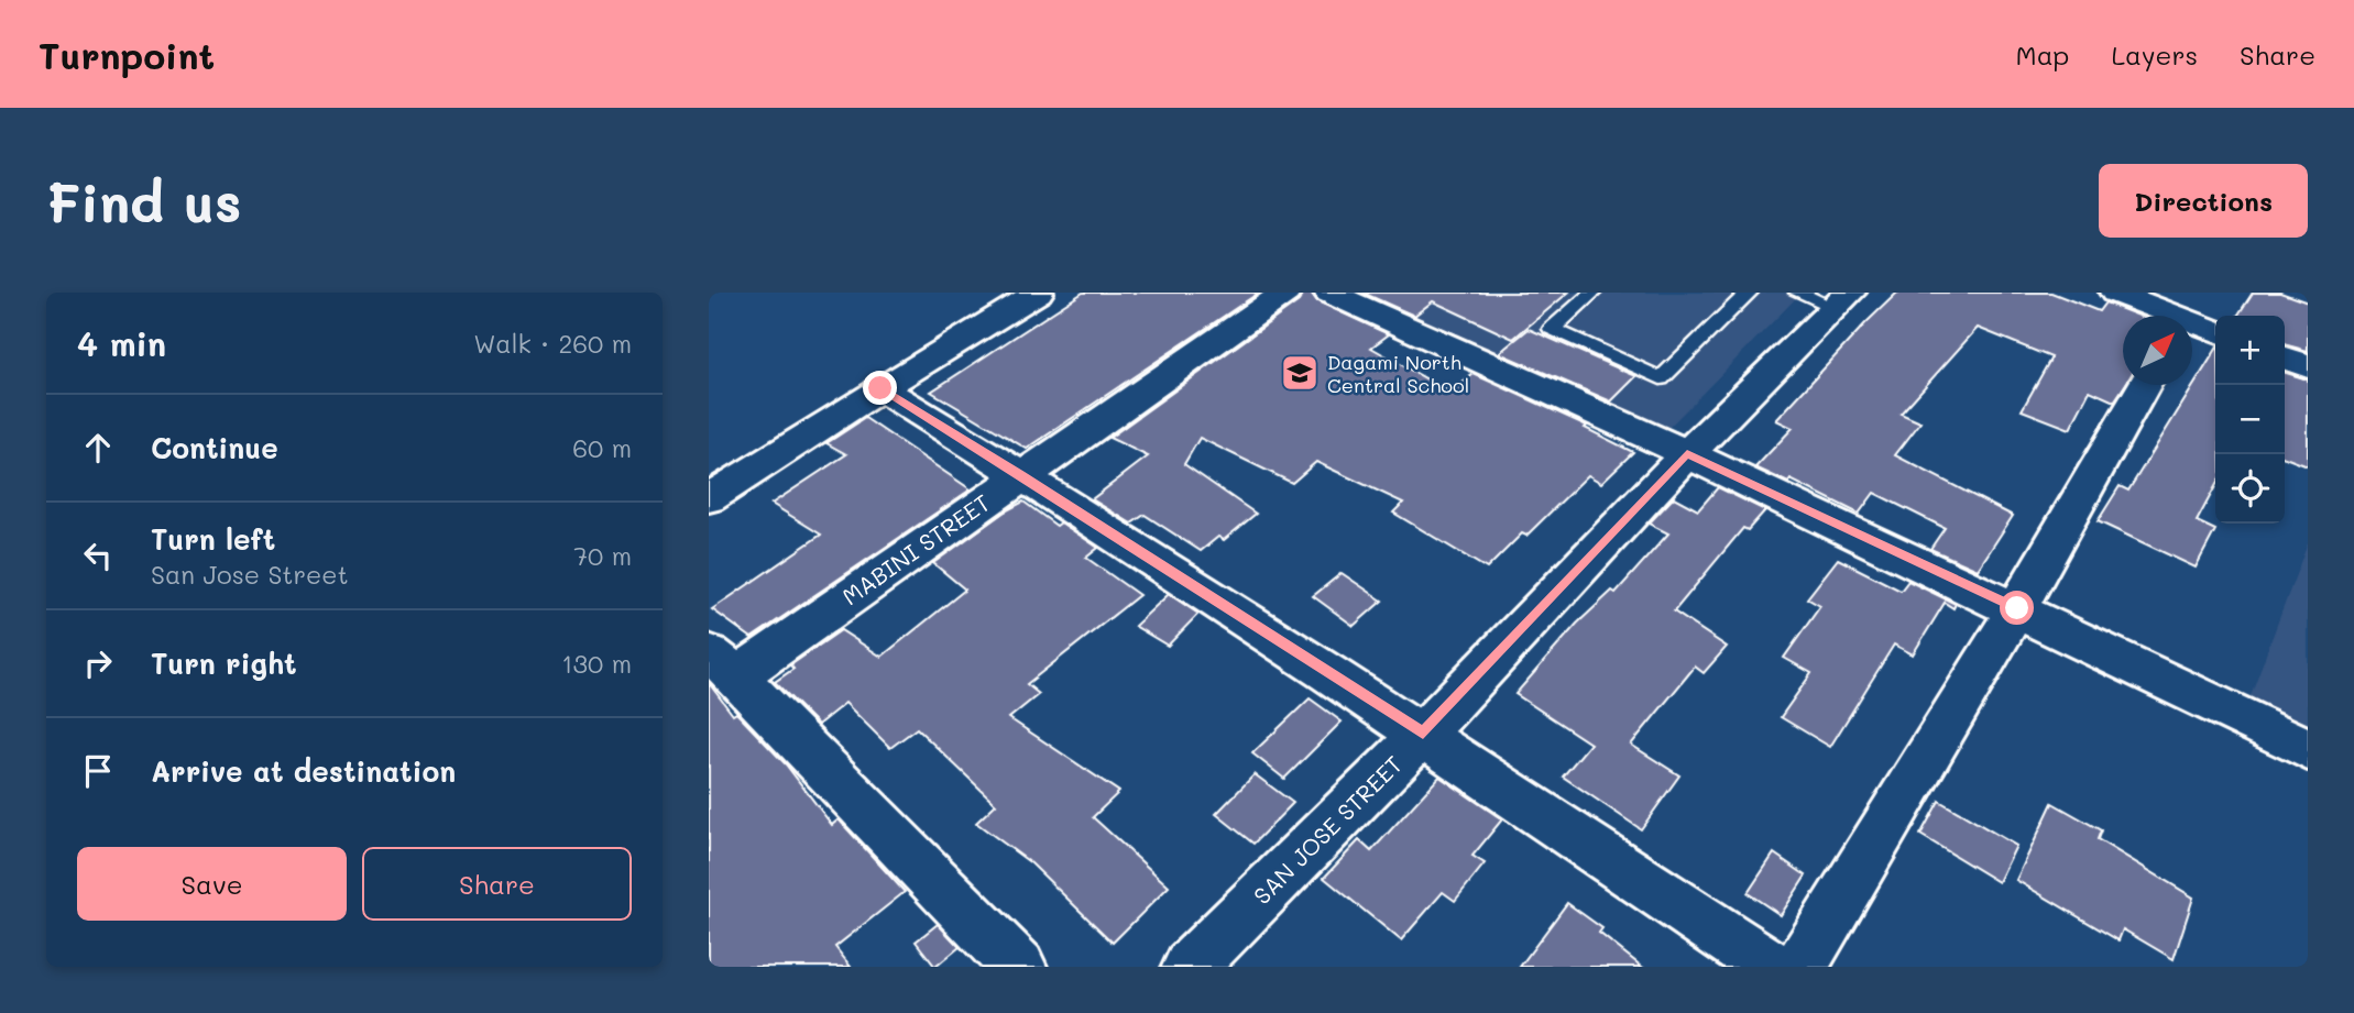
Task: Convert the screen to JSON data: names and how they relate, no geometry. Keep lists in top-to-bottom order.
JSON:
{
  "streets": {
    "street": ["MABINI STREET", "SAN JOSE STREET"]
  },
  "places": {
    "school or university": ["Dagami North Central School"]
  },
  "north": "top right",
  "page": {
    "header": "Turnpoint",
    "nav": ["Map", "Layers", "Share"],
    "buttons": [
      "Directions",
      ["Save", "Share"]
    ],
    "title": "Find us",
    "heading": ["4 min", "Walk · 260 m"],
    "map_buttons": ["+", "−"],
    "list": [
      ["Continue", "60 m"],
      ["Turn left", "San Jose Street", "70 m"],
      ["Turn right", "130 m"],
      "Arrive at destination"
    ]
  }
}
